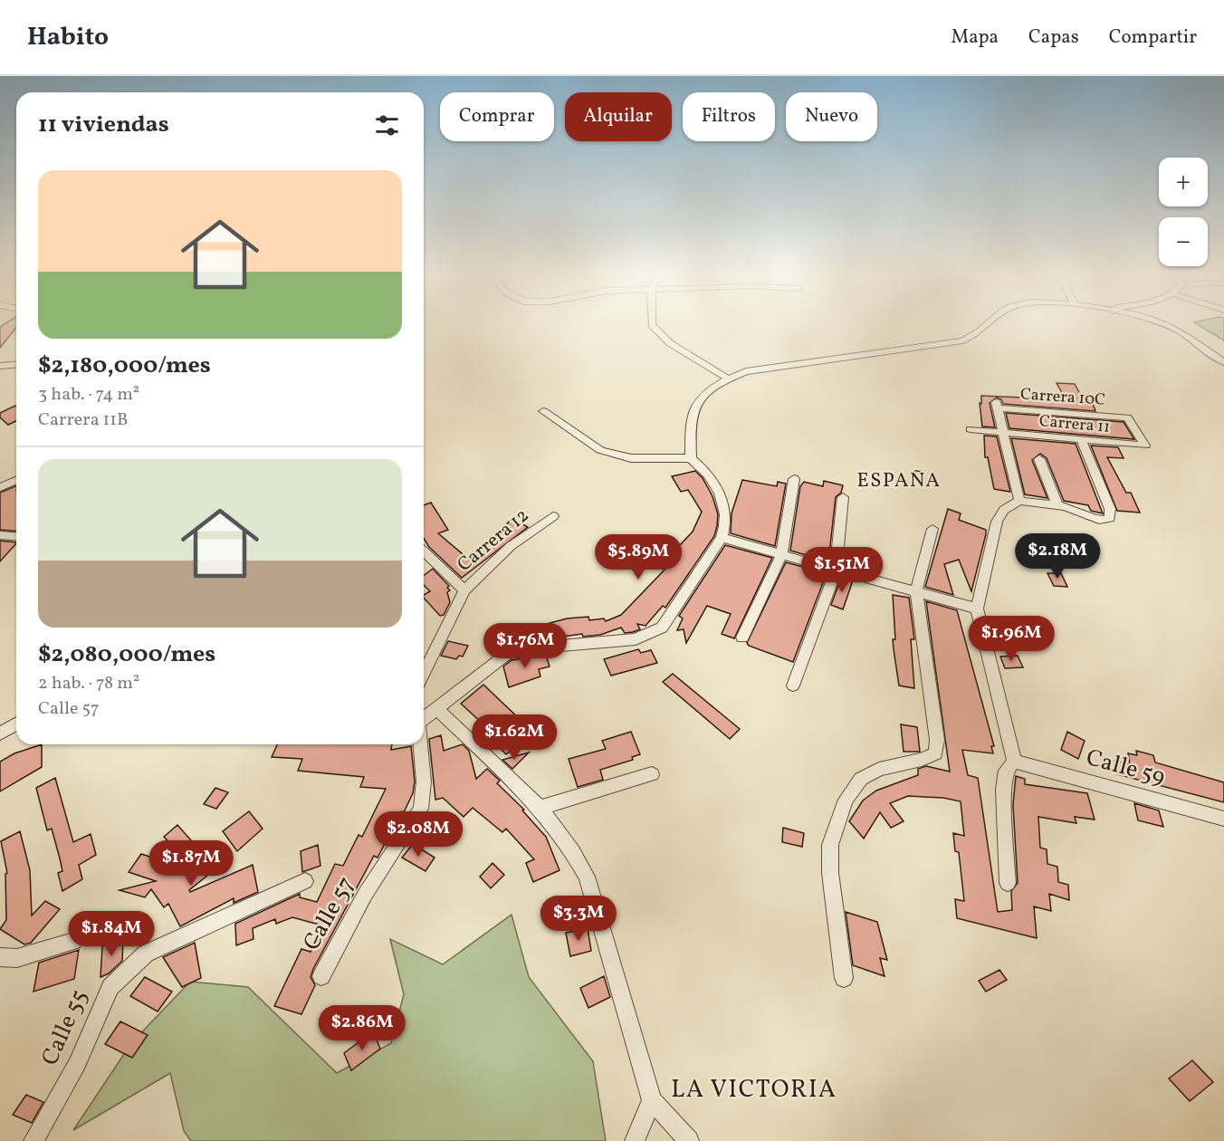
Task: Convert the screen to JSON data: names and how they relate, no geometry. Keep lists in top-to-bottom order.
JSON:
{
  "streets": {
    "street": [
      "Carrera 10C",
      "Carrera 11",
      "Carrera 12",
      "Calle 59",
      "Calle 57",
      "Calle 55"
    ]
  },
  "crossings": [
    ["Carrera 10C", "Carrera 11"]
  ],
  "districts": ["ESPAÑA", "LA VICTORIA"],
  "page": {
    "header": "Habito",
    "nav": ["Mapa", "Capas", "Compartir"],
    "chip": [
      "Comprar",
      "Alquilar",
      "Filtros",
      "Nuevo"
    ],
    "heading": "11 viviendas",
    "map_buttons": ["+", "−"],
    "list": [
      {
        "name": "$2,180,000/mes",
        "note": "3 hab. · 74 m² · Carrera 11B"
      },
      {
        "name": "$2,080,000/mes",
        "note": "2 hab. · 78 m² · Calle 57"
      }
    ],
    "price": [
      "$2.18M",
      "$5.89M",
      "$1.51M",
      "$1.96M",
      "$1.76M",
      "$1.62M",
      "$2.08M",
      "$1.87M",
      "$3.3M",
      "$1.84M",
      "$2.86M"
    ]
  }
}
